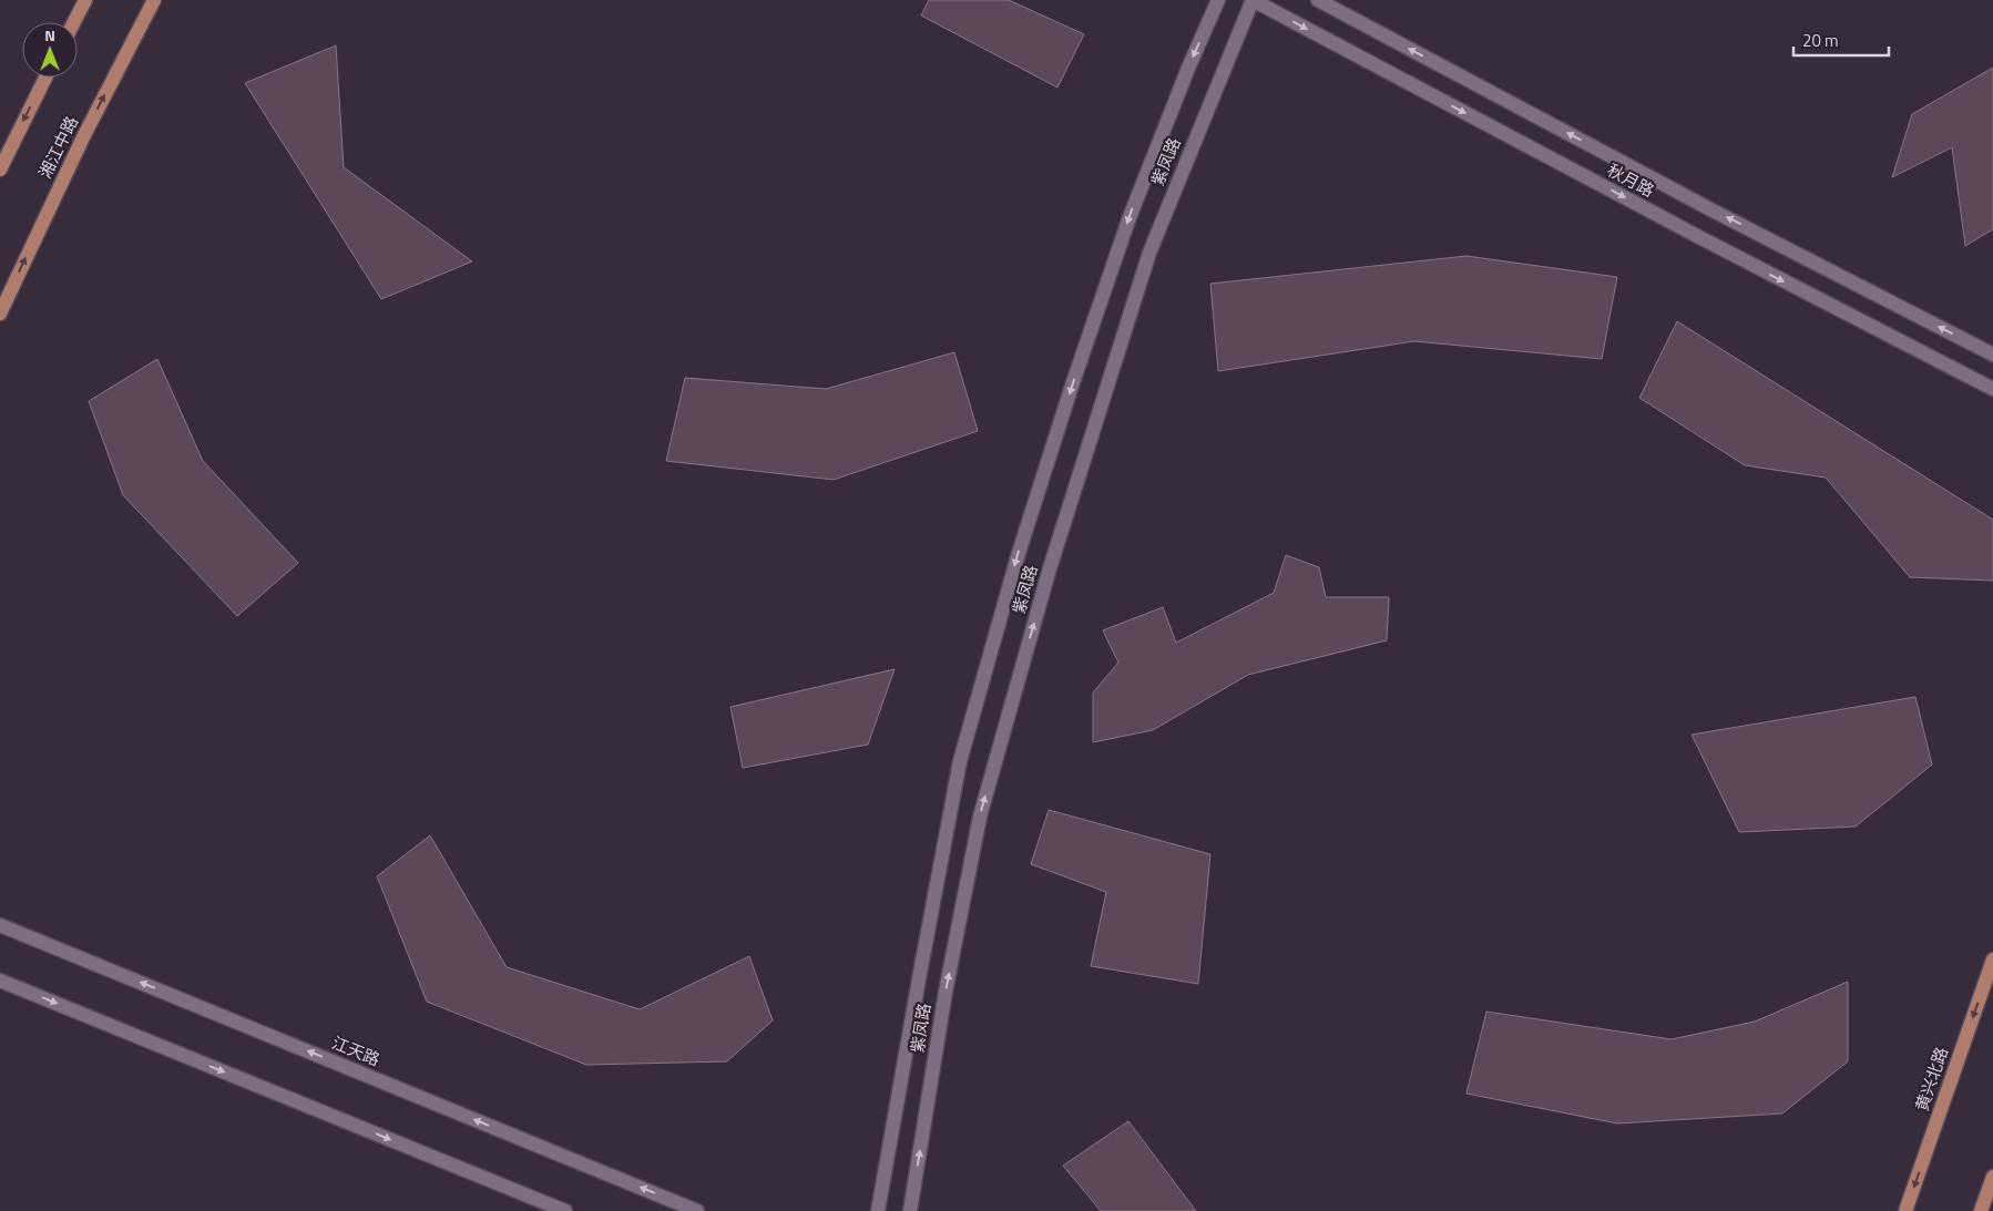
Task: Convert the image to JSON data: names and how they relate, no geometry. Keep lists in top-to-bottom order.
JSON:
{
  "streets": {
    "main road": ["湘江中路", "黄兴北路"],
    "street": ["紫凤路", "秋月路", "江天路"]
  },
  "crossings": [
    ["紫凤路", "秋月路"]
  ],
  "one_way": ["黄兴北路"],
  "scale_bar": "20 m",
  "north": "top"
}
